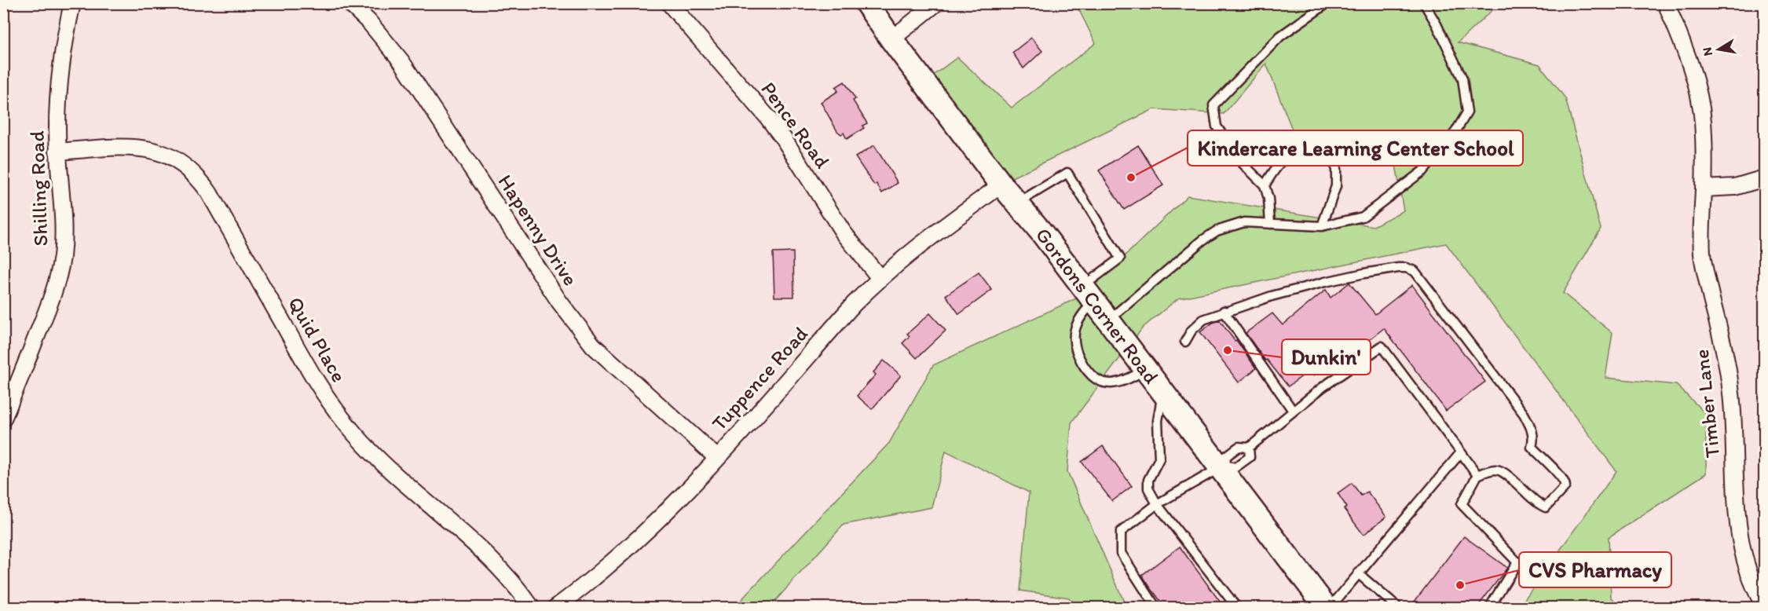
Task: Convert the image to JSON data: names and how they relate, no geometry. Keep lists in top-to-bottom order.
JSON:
{
  "streets": {
    "street": [
      "Pence Road",
      "Shilling Road",
      "Hapenny Drive",
      "Gordons Corner Road",
      "Quid Place",
      "Tuppence Road",
      "Timber Lane"
    ]
  },
  "crossings": [
    ["Pence Road", "Tuppence Road"],
    ["Shilling Road", "Quid Place"],
    ["Hapenny Drive", "Tuppence Road"],
    ["Gordons Corner Road", "Tuppence Road"]
  ],
  "places": ["Kindercare Learning Center School", "Dunkin'", "CVS Pharmacy"],
  "north": "left"
}
